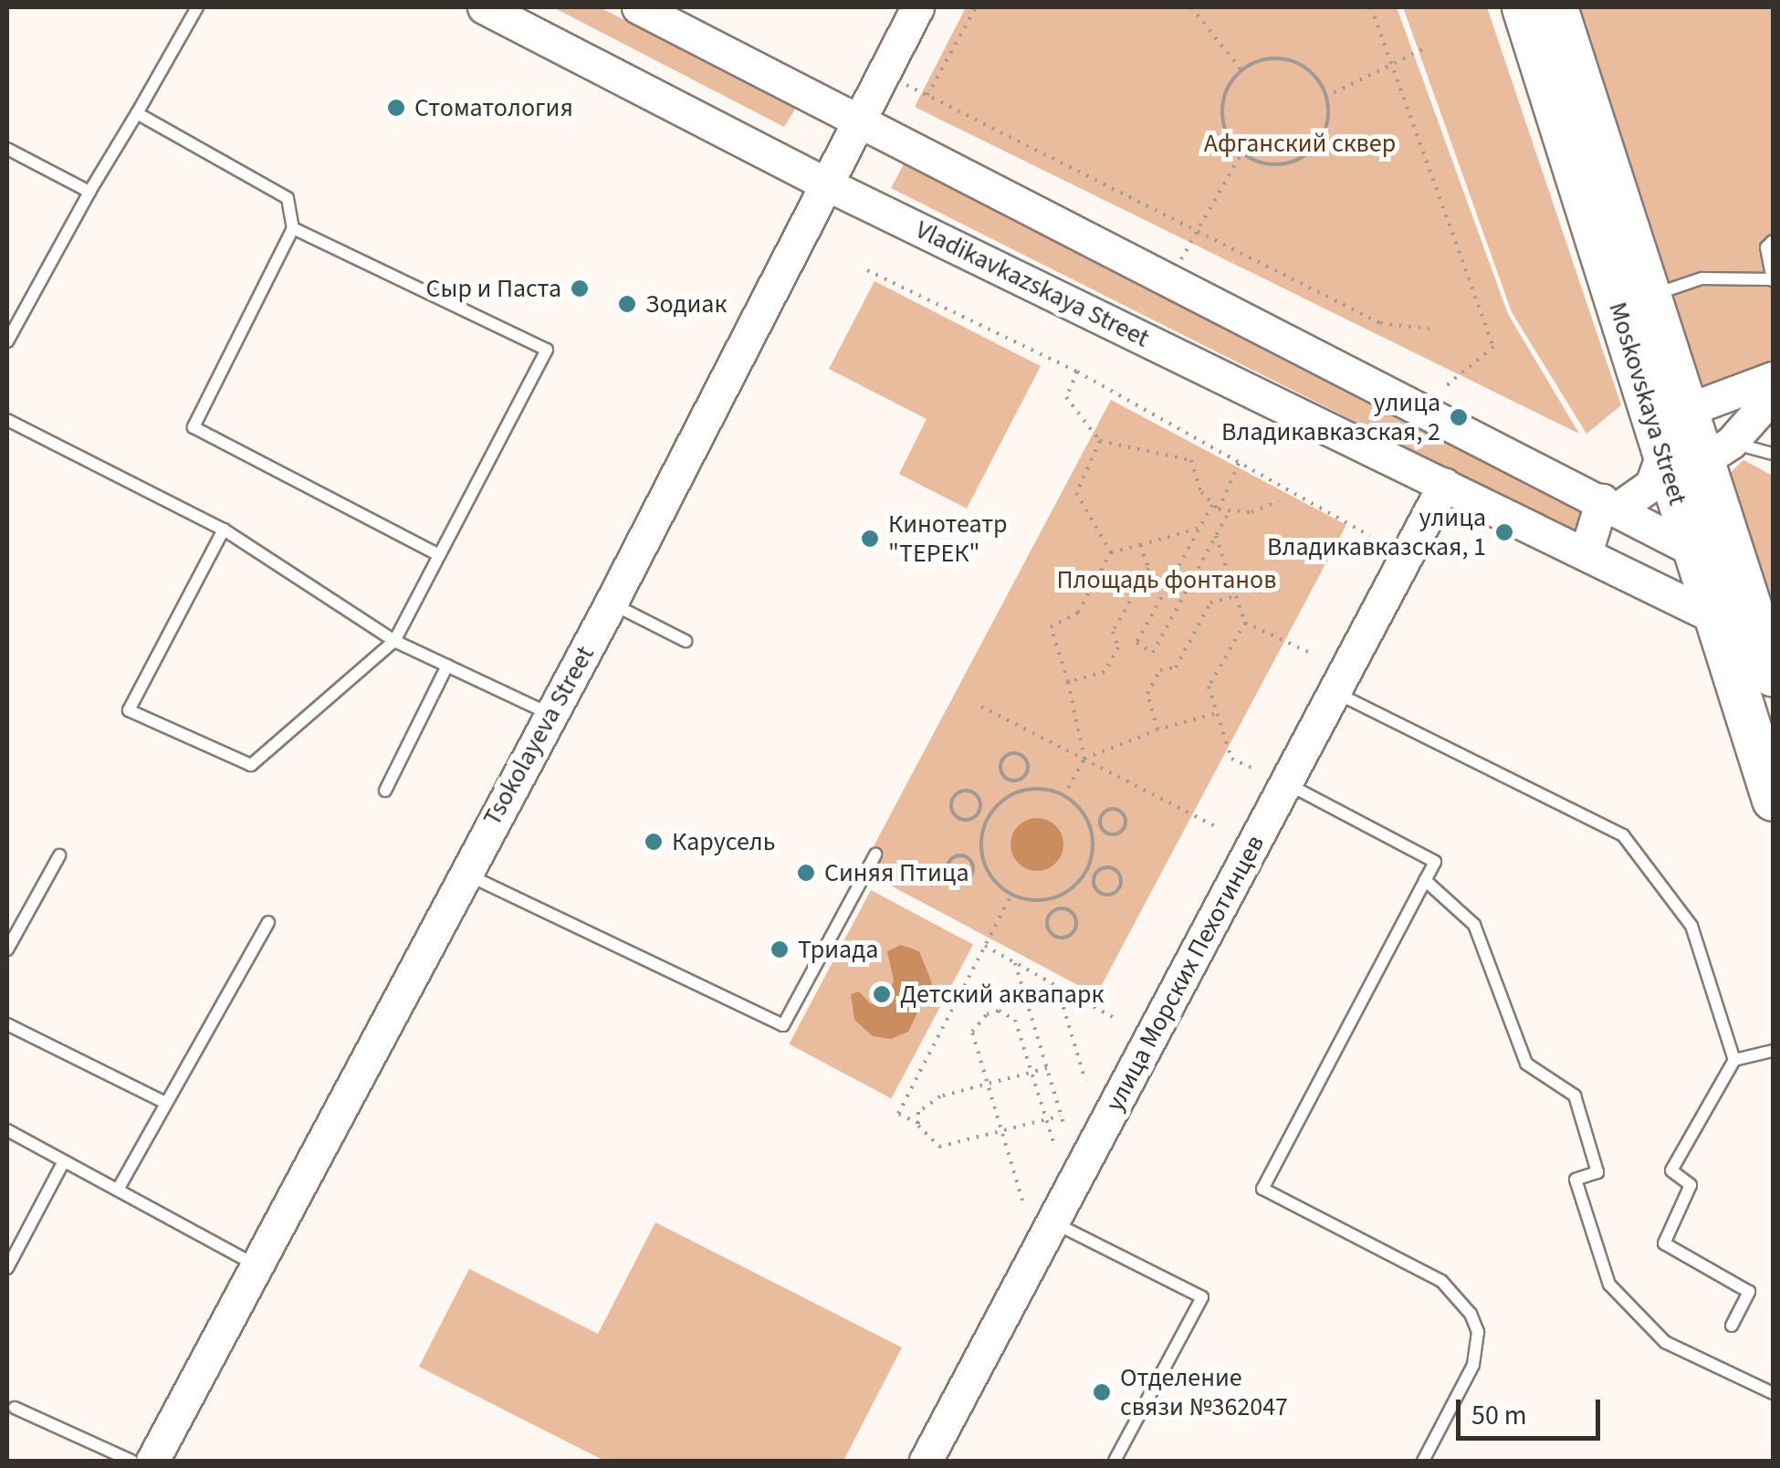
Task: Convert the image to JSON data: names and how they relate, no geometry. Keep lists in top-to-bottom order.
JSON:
{
  "streets": {
    "highway": ["Moskovskaya Street"],
    "street": ["Vladikavkazskaya Street", "Tsokolayeva Street", "улица Морских Пехотинцев"]
  },
  "crossings": [
    ["Vladikavkazskaya Street", "Moskovskaya Street"],
    ["Vladikavkazskaya Street", "Tsokolayeva Street"],
    ["Vladikavkazskaya Street", "улица Морских Пехотинцев"]
  ],
  "parks": ["Афганский сквер", "Площадь фонтанов"],
  "places": [
    "Стоматология",
    "Сыр и Паста",
    "Зодиак",
    "улица Владикавказская, 2",
    "улица Владикавказская, 1",
    "Кинотеатр \"ТЕРЕК\"",
    "Карусель",
    "Синяя Птица",
    "Триада",
    "Детский аквапарк",
    "Отделение связи №362047"
  ],
  "scale_bar": "50 m"
}
